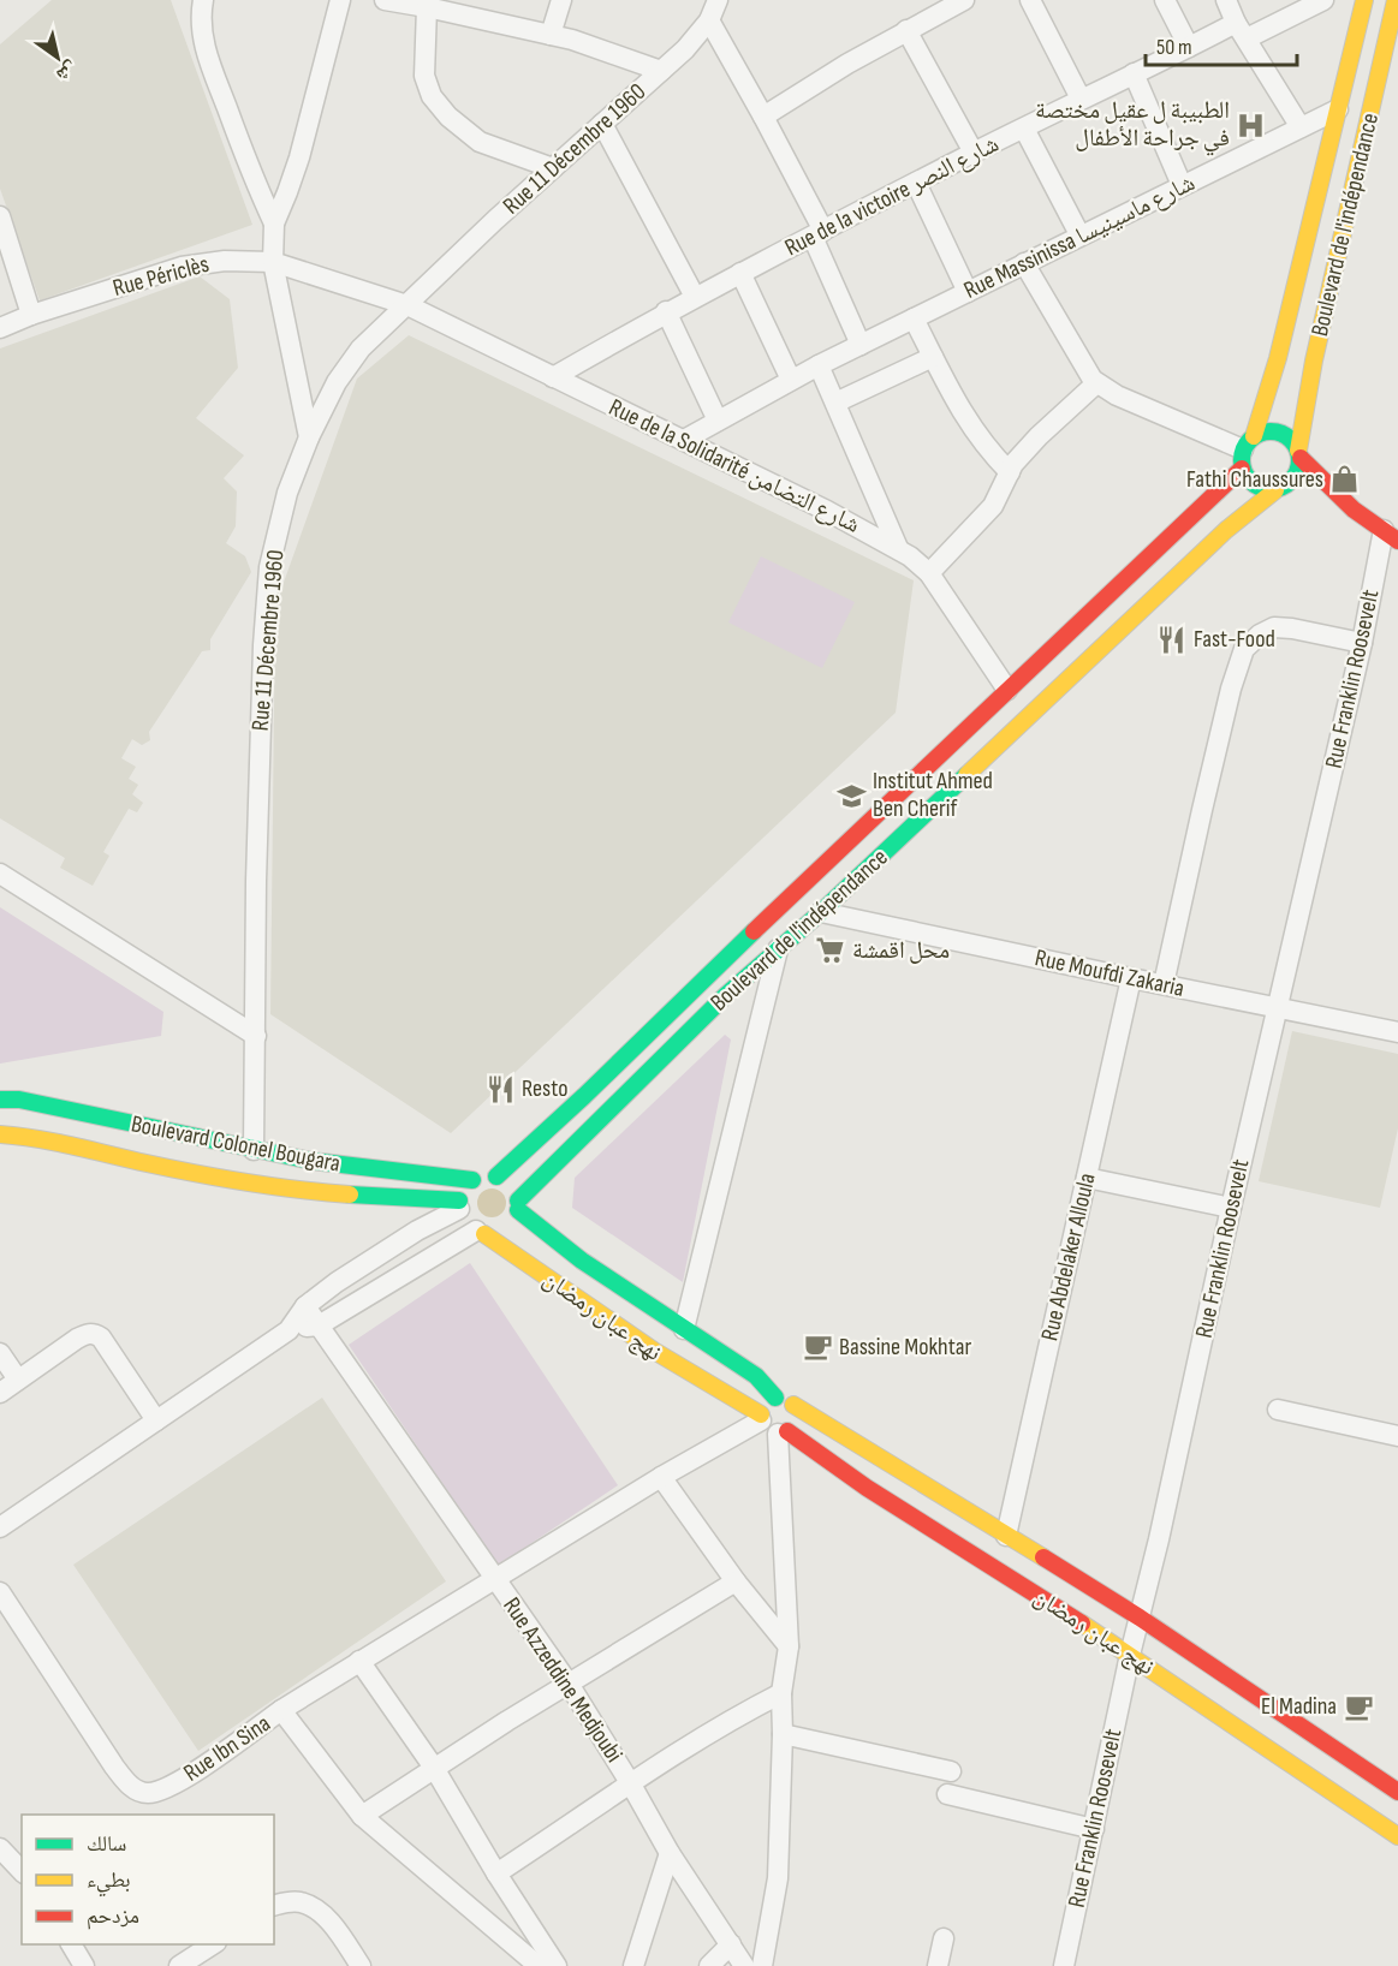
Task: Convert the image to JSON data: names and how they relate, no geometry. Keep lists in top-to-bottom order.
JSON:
{
  "streets": {
    "main road": ["Boulevard de l'indépendance", "Boulevard Colonel Bougara", "نهج عبان رمضان"],
    "street": [
      "Rue 11 Décembre 1960",
      "Rue de la victoire شارع النصر",
      "Rue Massinissa شارع ماسينيسا",
      "Rue Périclès",
      "Rue de la Solidarité شارع التضامن",
      "Rue Franklin Roosevelt",
      "Rue Moufdi Zakaria",
      "Rue Abdelaker Alloula",
      "Rue Azzeddine Medjoubi",
      "Rue Ibn Sina"
    ]
  },
  "crossings": [
    ["Rue 11 Décembre 1960", "Rue Périclès"],
    ["Rue 11 Décembre 1960", "Rue de la Solidarité شارع التضامن"],
    ["Rue 11 Décembre 1960", "Boulevard Colonel Bougara"],
    ["Rue de la victoire شارع النصر", "Rue de la Solidarité شارع التضامن"],
    ["Boulevard de l'indépendance", "Rue Massinissa شارع ماسينيسا"],
    ["Boulevard de l'indépendance", "Rue de la Solidarité شارع التضامن"],
    ["Boulevard de l'indépendance", "Rue Moufdi Zakaria"],
    ["Boulevard de l'indépendance", "Boulevard Colonel Bougara"],
    ["Boulevard de l'indépendance", "نهج عبان رمضان"],
    ["Rue Massinissa شارع ماسينيسا", "Rue de la Solidarité شارع التضامن"],
    ["Rue Périclès", "Rue de la Solidarité شارع التضامن"],
    ["Rue Franklin Roosevelt", "Rue Moufdi Zakaria"],
    ["Rue Franklin Roosevelt", "نهج عبان رمضان"],
    ["Rue Moufdi Zakaria", "Rue Abdelaker Alloula"],
    ["Boulevard Colonel Bougara", "نهج عبان رمضان"],
    ["Rue Abdelaker Alloula", "نهج عبان رمضان"]
  ],
  "places": {
    "hospital": ["الطبيبة ل عقيل مختصة في جراحة الأطفال"],
    "shop": ["Fathi Chaussures"],
    "restaurant": ["Fast-Food", "Resto"],
    "school or university": ["Institut Ahmed Ben Cherif"],
    "supermarket": ["محل اقمشة"],
    "cafe": ["Bassine Mokhtar", "El Madina"]
  },
  "legend": ["سالك", "بطيء", "مزدحم"],
  "scale_bar": "50 m",
  "north": "bottom right"
}
